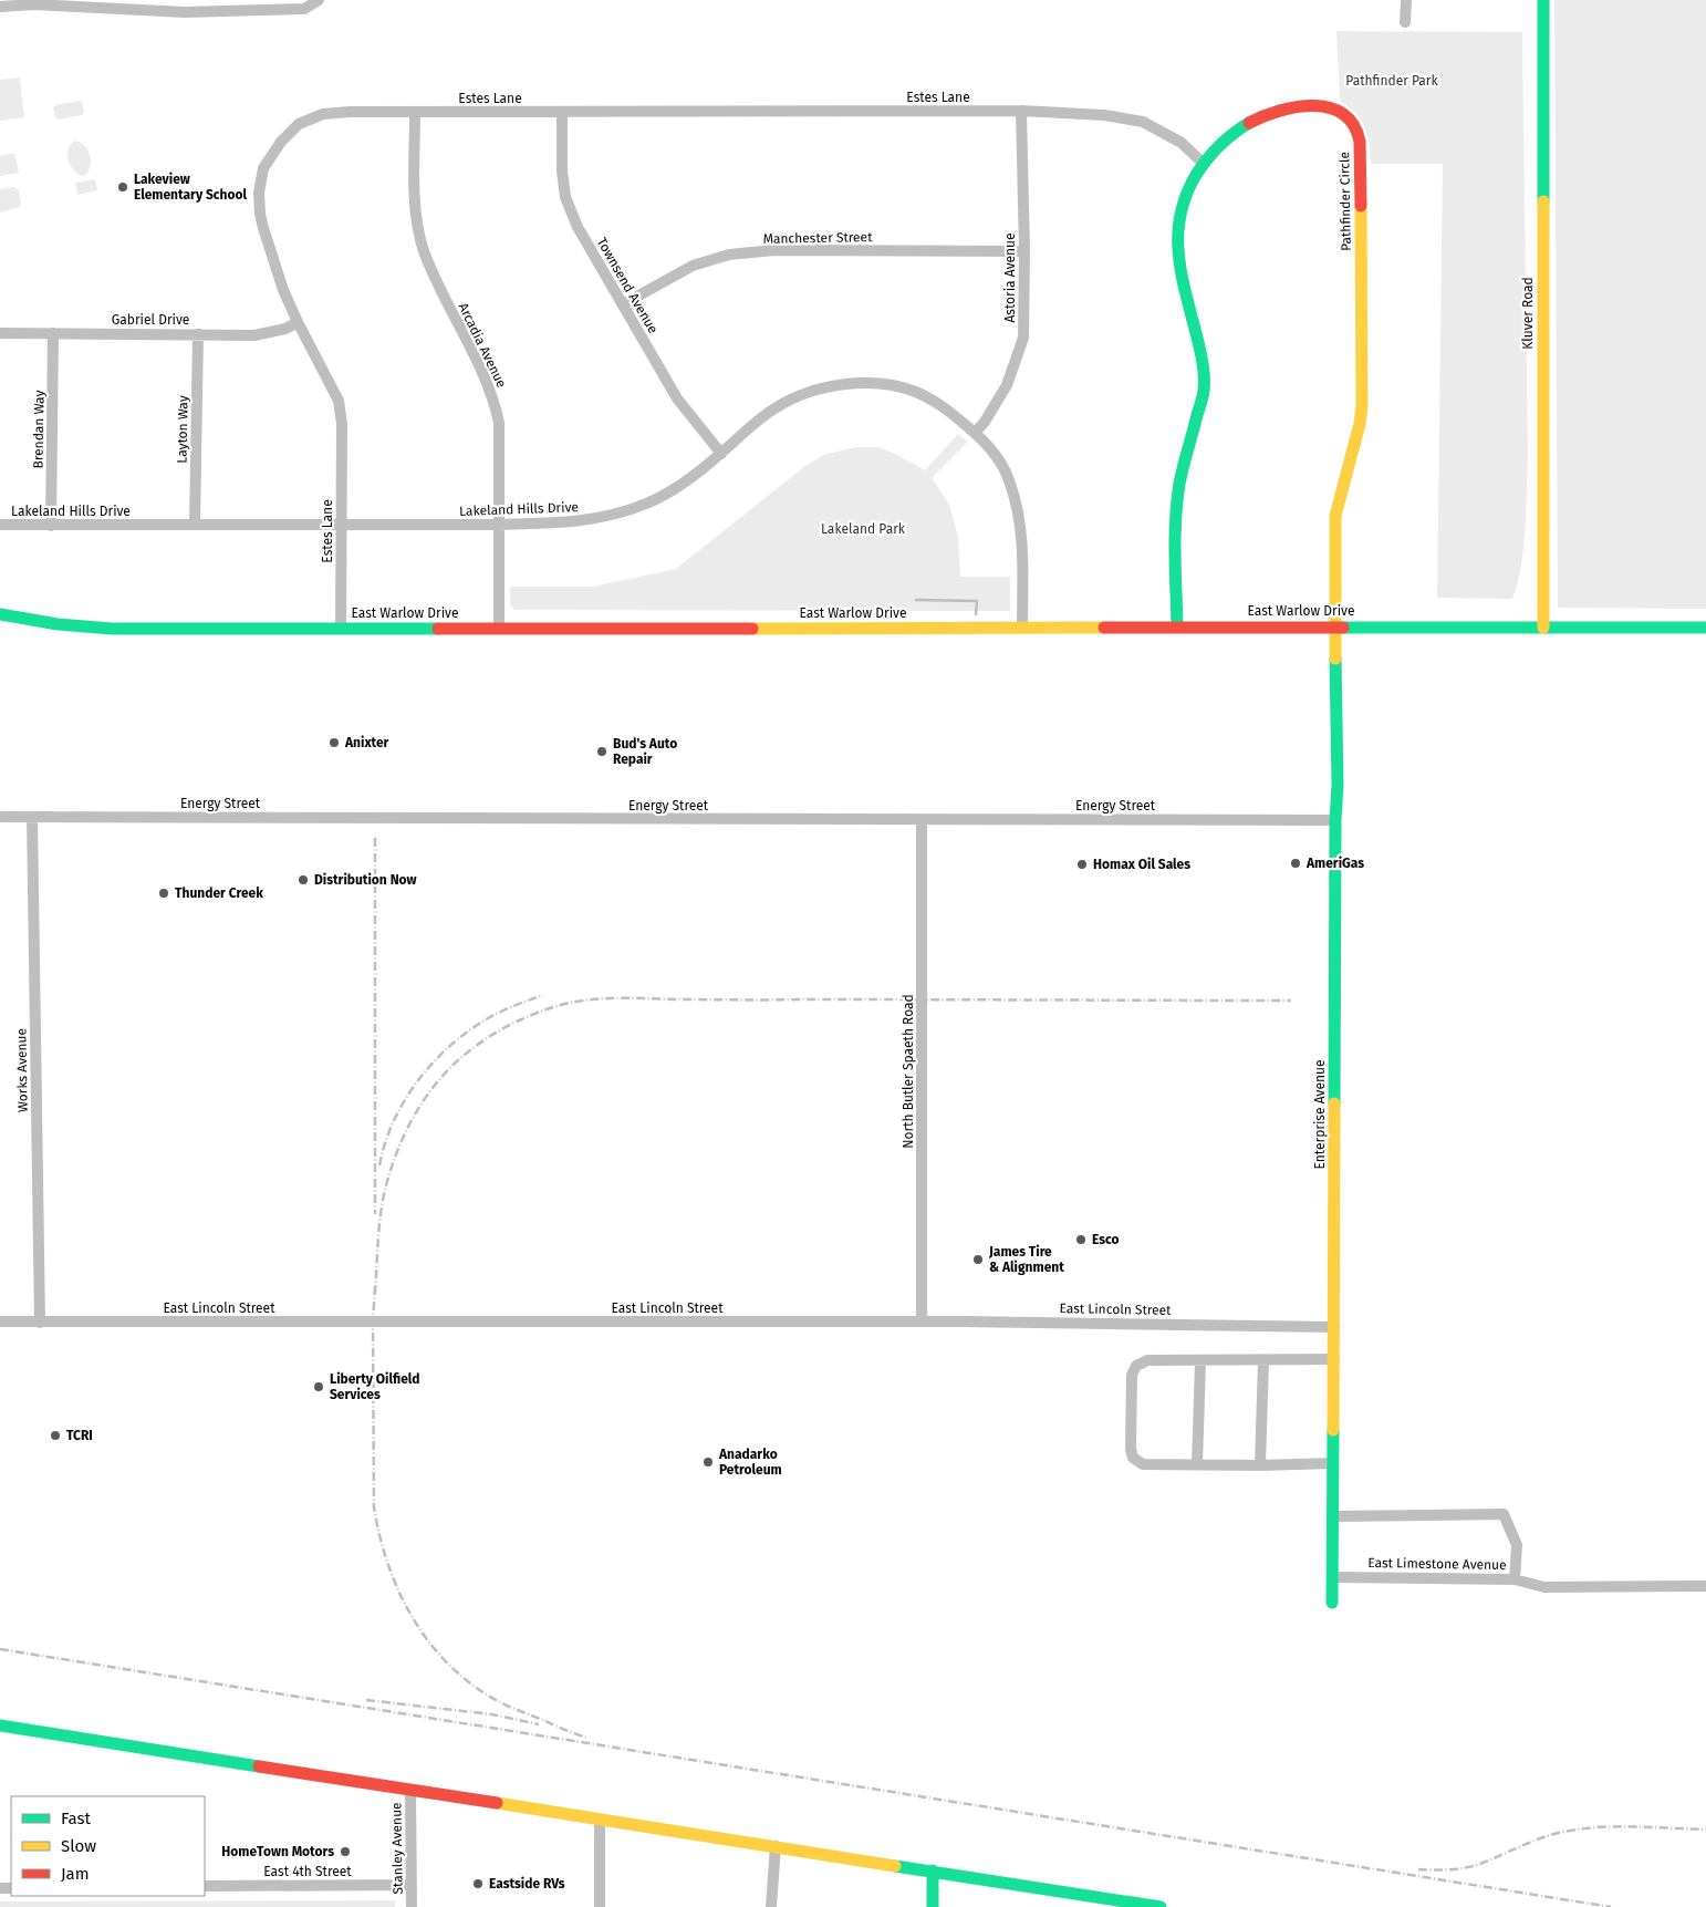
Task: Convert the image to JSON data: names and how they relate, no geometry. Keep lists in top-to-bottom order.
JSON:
{
  "streets": {
    "street": [
      "Estes Lane",
      "Pathfinder Circle",
      "Manchester Street",
      "Astoria Avenue",
      "Townsend Avenue",
      "Kluver Road",
      "Gabriel Drive",
      "Arcadia Avenue",
      "Brendan Way",
      "Layton Way",
      "Lakeland Hills Drive",
      "East Warlow Drive",
      "Energy Street",
      "Works Avenue",
      "North Butler Spaeth Road",
      "Enterprise Avenue",
      "East Lincoln Street",
      "East Limestone Avenue",
      "Stanley Avenue",
      "East 4th Street"
    ]
  },
  "crossings": [
    ["Estes Lane", "Pathfinder Circle"],
    ["Estes Lane", "Astoria Avenue"],
    ["Estes Lane", "Townsend Avenue"],
    ["Estes Lane", "Gabriel Drive"],
    ["Estes Lane", "Arcadia Avenue"],
    ["Estes Lane", "Lakeland Hills Drive"],
    ["Estes Lane", "East Warlow Drive"],
    ["Pathfinder Circle", "East Warlow Drive"],
    ["Pathfinder Circle", "Enterprise Avenue"],
    ["Manchester Street", "Astoria Avenue"],
    ["Manchester Street", "Townsend Avenue"],
    ["Astoria Avenue", "Lakeland Hills Drive"],
    ["Townsend Avenue", "Lakeland Hills Drive"],
    ["Kluver Road", "East Warlow Drive"],
    ["Gabriel Drive", "Brendan Way"],
    ["Gabriel Drive", "Layton Way"],
    ["Arcadia Avenue", "Lakeland Hills Drive"],
    ["Arcadia Avenue", "East Warlow Drive"],
    ["Brendan Way", "Lakeland Hills Drive"],
    ["Layton Way", "Lakeland Hills Drive"],
    ["Lakeland Hills Drive", "East Warlow Drive"],
    ["East Warlow Drive", "Enterprise Avenue"],
    ["Energy Street", "Works Avenue"],
    ["Energy Street", "North Butler Spaeth Road"],
    ["Energy Street", "Enterprise Avenue"],
    ["Works Avenue", "East Lincoln Street"],
    ["North Butler Spaeth Road", "East Lincoln Street"],
    ["Enterprise Avenue", "East Lincoln Street"],
    ["Enterprise Avenue", "East Limestone Avenue"],
    ["Stanley Avenue", "East 4th Street"]
  ],
  "parks": ["Pathfinder Park", "Lakeland Park"],
  "places": [
    "Lakeview Elementary School",
    "Anixter",
    "Bud's Auto Repair",
    "AmeriGas",
    "Homax Oil Sales",
    "Distribution Now",
    "Thunder Creek",
    "Esco",
    "James Tire & Alignment",
    "Liberty Oilfield Services",
    "TCRI",
    "Anadarko Petroleum",
    "HomeTown Motors",
    "Eastside RVs"
  ],
  "legend": ["Fast", "Slow", "Jam"]
}
